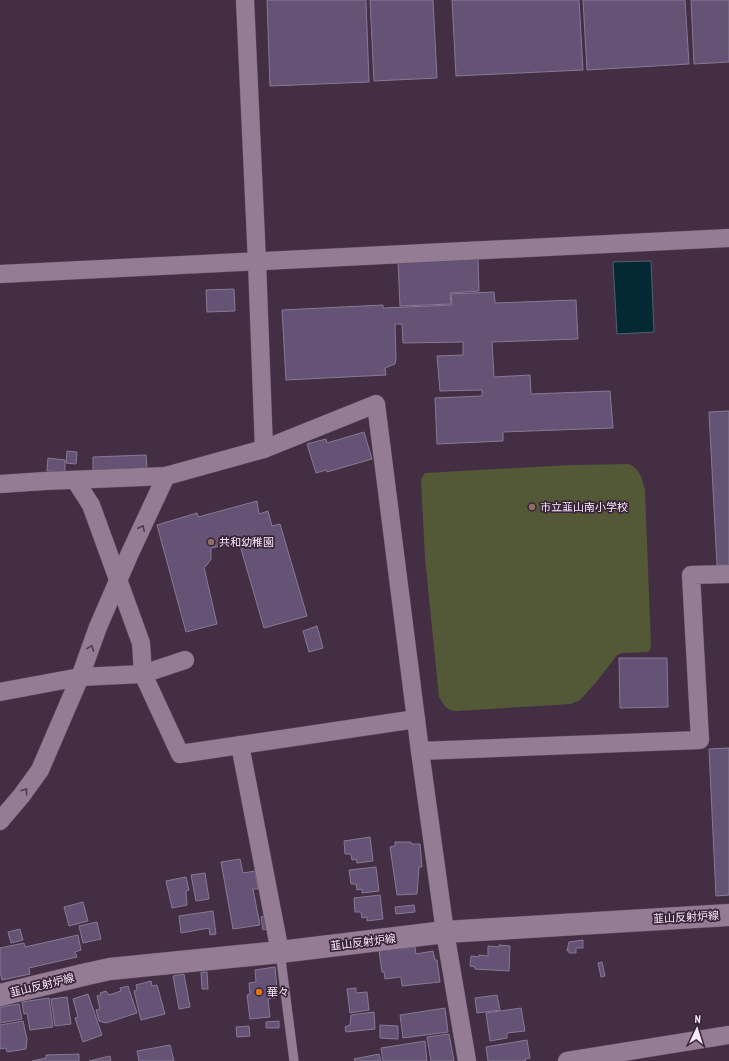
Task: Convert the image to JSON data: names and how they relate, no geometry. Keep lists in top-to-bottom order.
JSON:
{
  "streets": {
    "main road": ["韮山反射炉線"]
  },
  "places": ["市立韮山南小学校", "共和幼稚園", "華々"],
  "north": "top"
}
